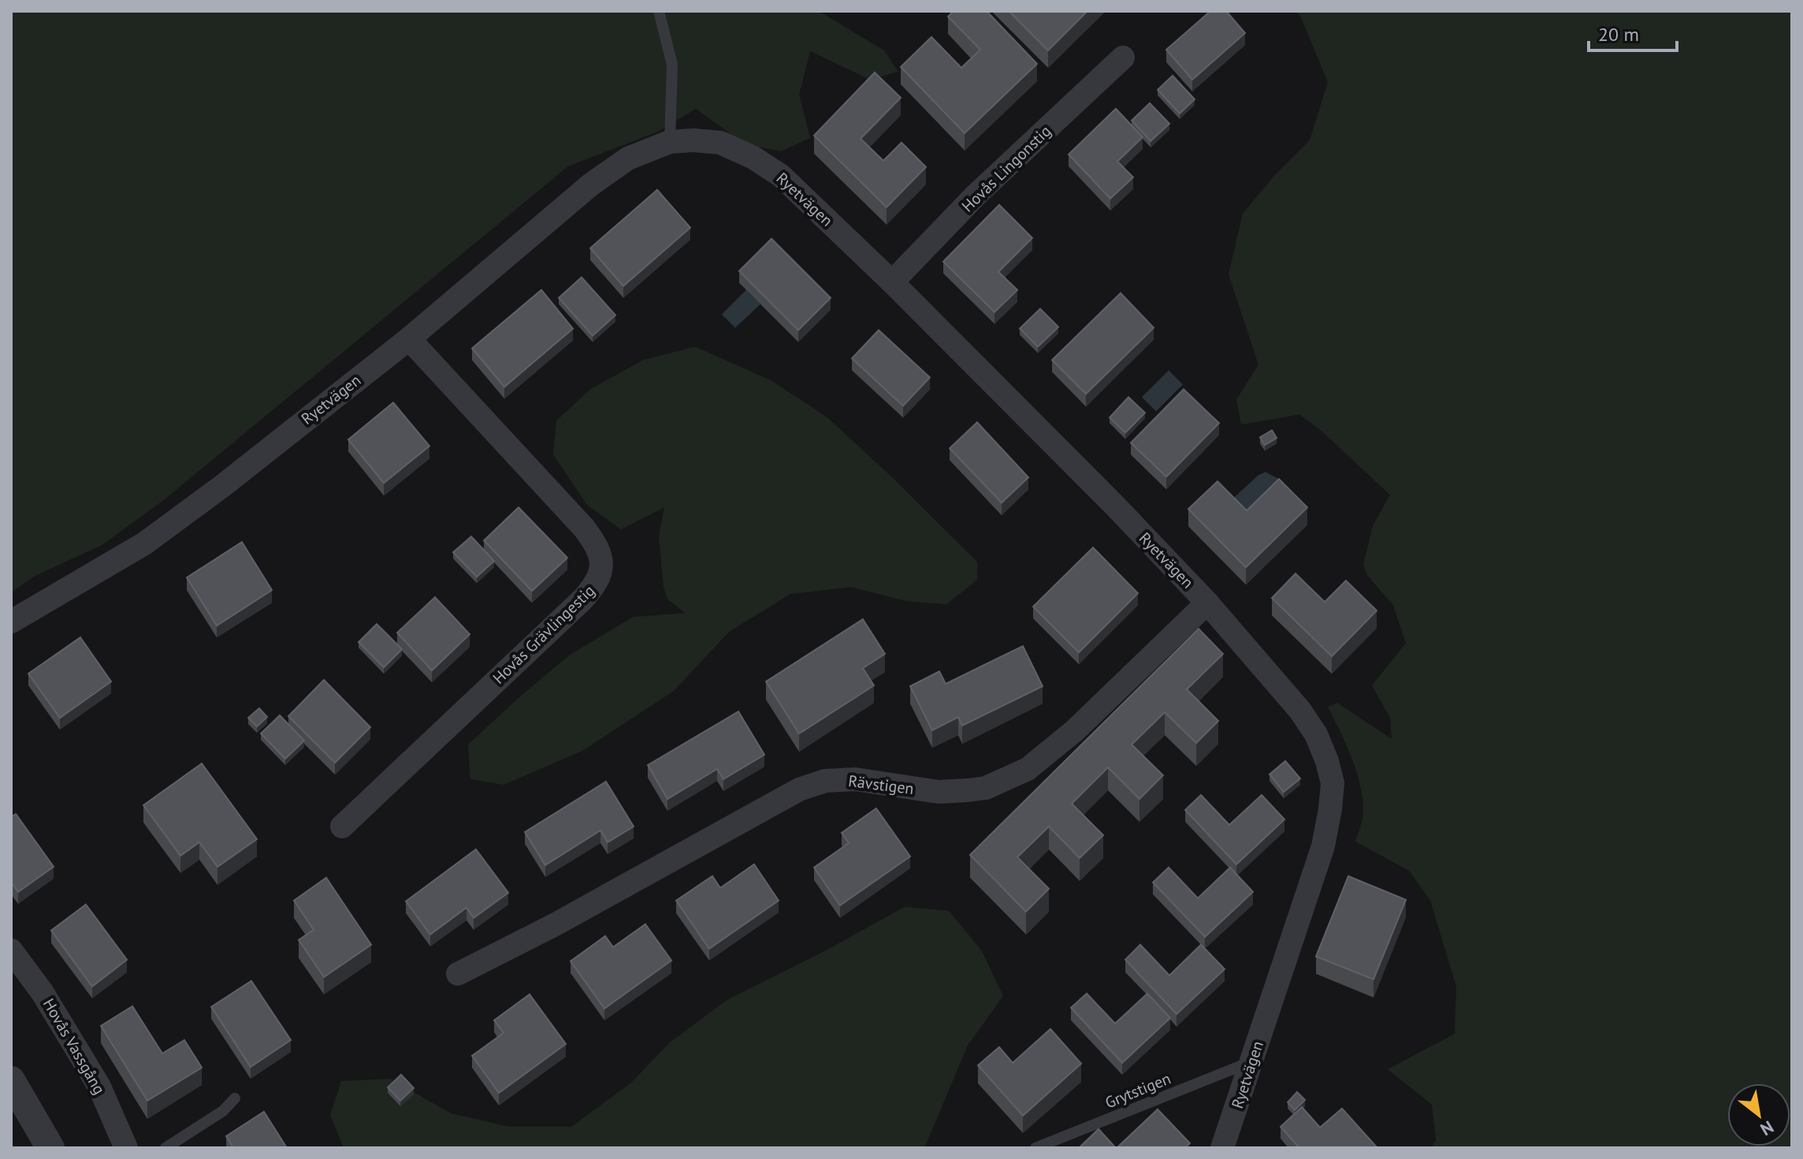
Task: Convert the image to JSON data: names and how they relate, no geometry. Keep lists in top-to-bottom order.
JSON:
{
  "streets": {
    "street": [
      "Hovås Lingonstig",
      "Ryetvägen",
      "Hovås Grävlingestig",
      "Rävstigen",
      "Hovås Vassgång"
    ],
    "lane": ["Grytstigen"]
  },
  "crossings": [
    ["Hovås Lingonstig", "Ryetvägen"],
    ["Ryetvägen", "Hovås Grävlingestig"],
    ["Ryetvägen", "Rävstigen"],
    ["Ryetvägen", "Grytstigen"]
  ],
  "scale_bar": "20 m",
  "north": "bottom right"
}
